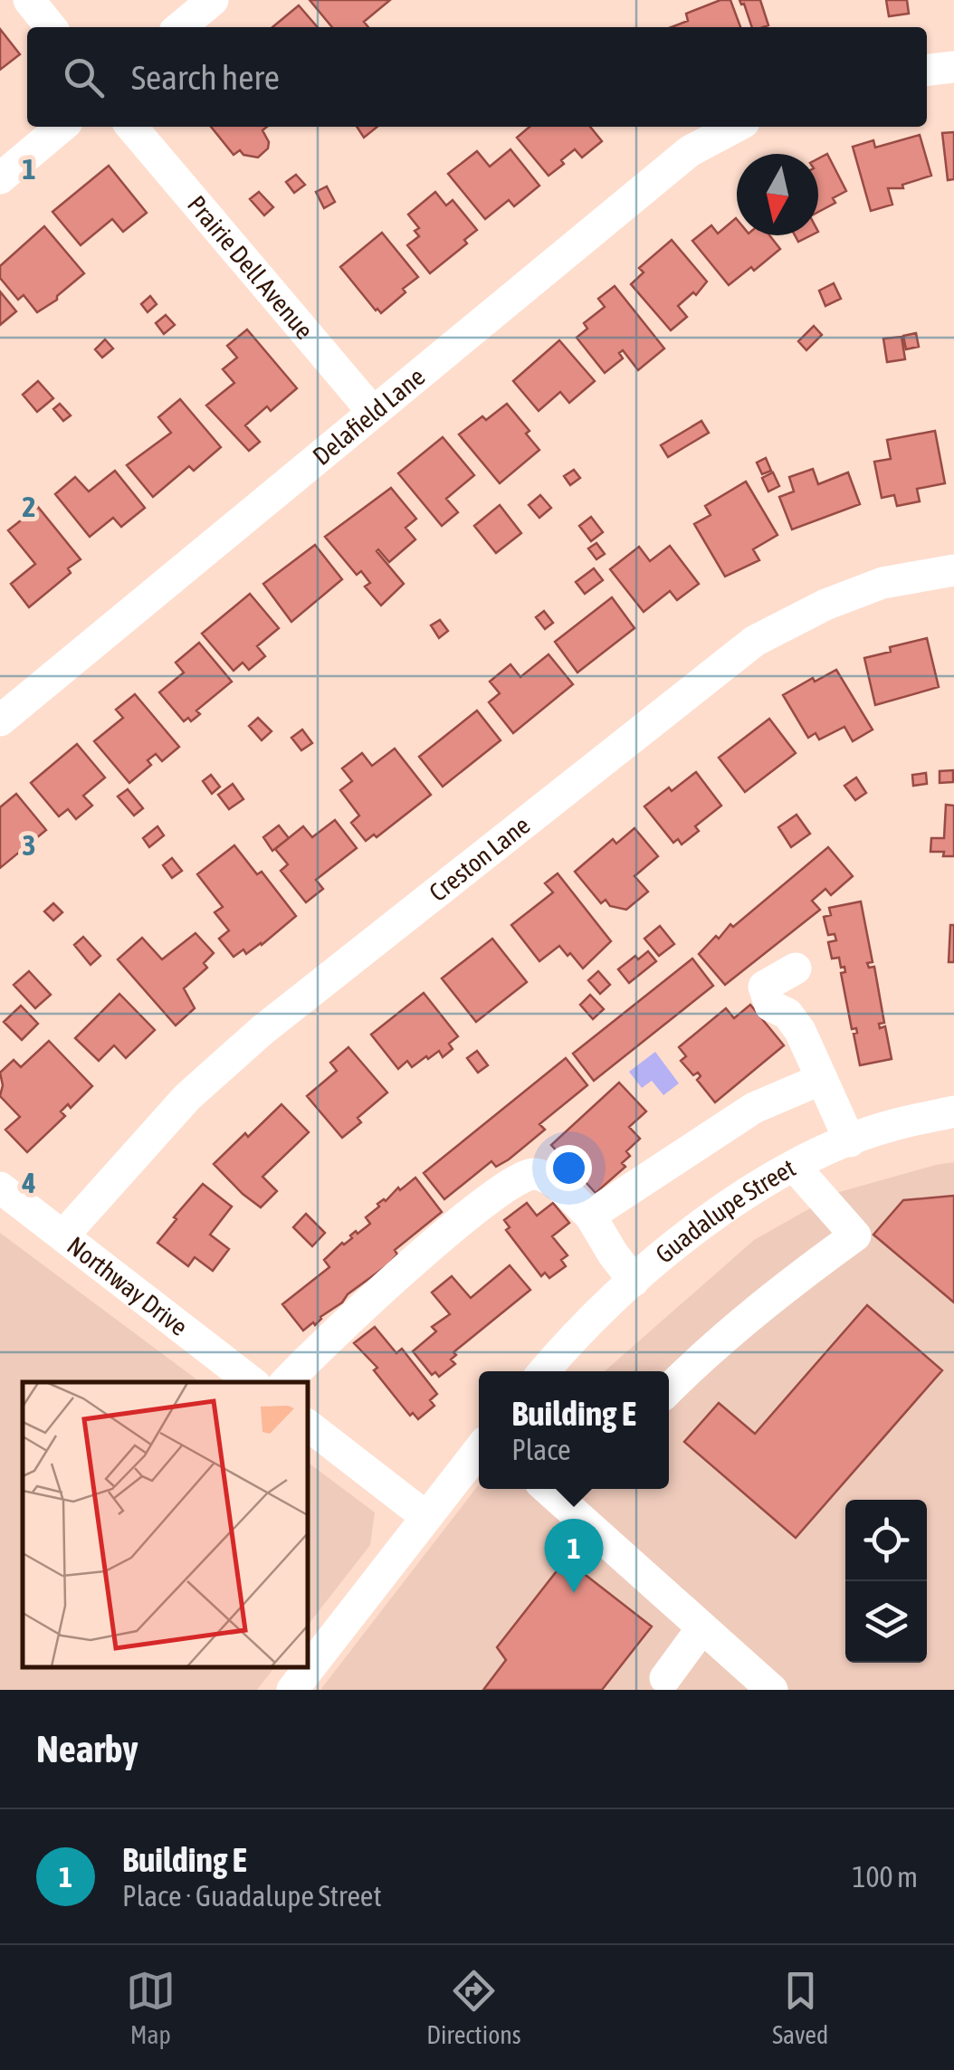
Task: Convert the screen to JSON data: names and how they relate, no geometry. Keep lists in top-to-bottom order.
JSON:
{
  "streets": {
    "street": [
      "Prairie Dell Avenue",
      "Delafield Lane",
      "Creston Lane",
      "Guadalupe Street",
      "Northway Drive"
    ]
  },
  "crossings": [
    ["Prairie Dell Avenue", "Delafield Lane"],
    ["Creston Lane", "Northway Drive"]
  ],
  "north": "bottom",
  "page": {
    "search": "Search here",
    "popup": ["Building E", "Place"],
    "pins": "1",
    "heading": "Nearby",
    "list": [
      {
        "mark": "1",
        "name": "Building E",
        "note": "Place · Guadalupe Street",
        "value": "100 m"
      }
    ],
    "nav": ["Map", "Directions", "Saved"]
  },
  "grid": {
    "rows": [
      "1",
      "2",
      "3",
      "4"
    ]
  }
}
